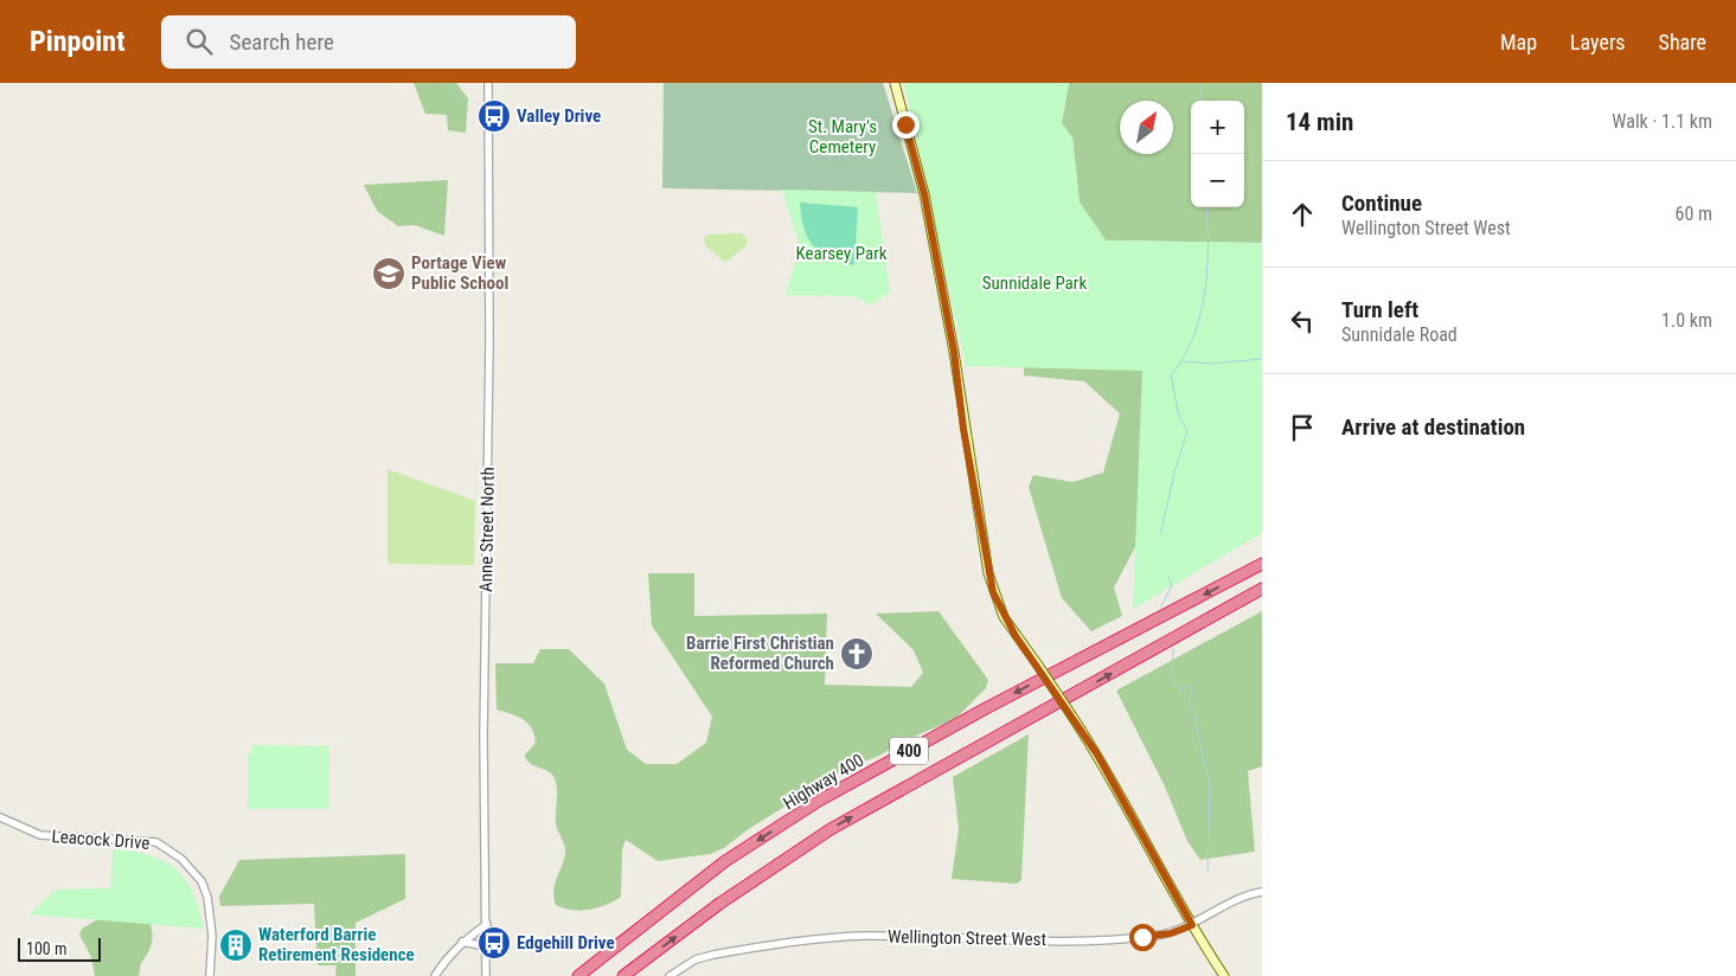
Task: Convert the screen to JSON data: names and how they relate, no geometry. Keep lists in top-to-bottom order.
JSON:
{
  "streets": {
    "highway": ["400", "Highway 400"],
    "street": ["Anne Street North", "Leacock Drive", "Wellington Street West"]
  },
  "parks": ["St. Mary's Cemetery", "Kearsey Park", "Sunnidale Park"],
  "places": {
    "bus stop": ["Valley Drive", "Edgehill Drive"],
    "school or university": ["Portage View Public School"],
    "church": ["Barrie First Christian Reformed Church"],
    "building": ["Waterford Barrie Retirement Residence"]
  },
  "scale_bar": "100 m",
  "north": "top right",
  "page": {
    "header": "Pinpoint",
    "search": "Search here",
    "nav": ["Map", "Layers", "Share"],
    "heading": ["14 min", "Walk · 1.1 km"],
    "map_buttons": ["+", "−"],
    "list": [
      ["Continue", "Wellington Street West", "60 m"],
      ["Turn left", "Sunnidale Road", "1.0 km"],
      "Arrive at destination"
    ],
    "scale": "100 m"
  }
}
